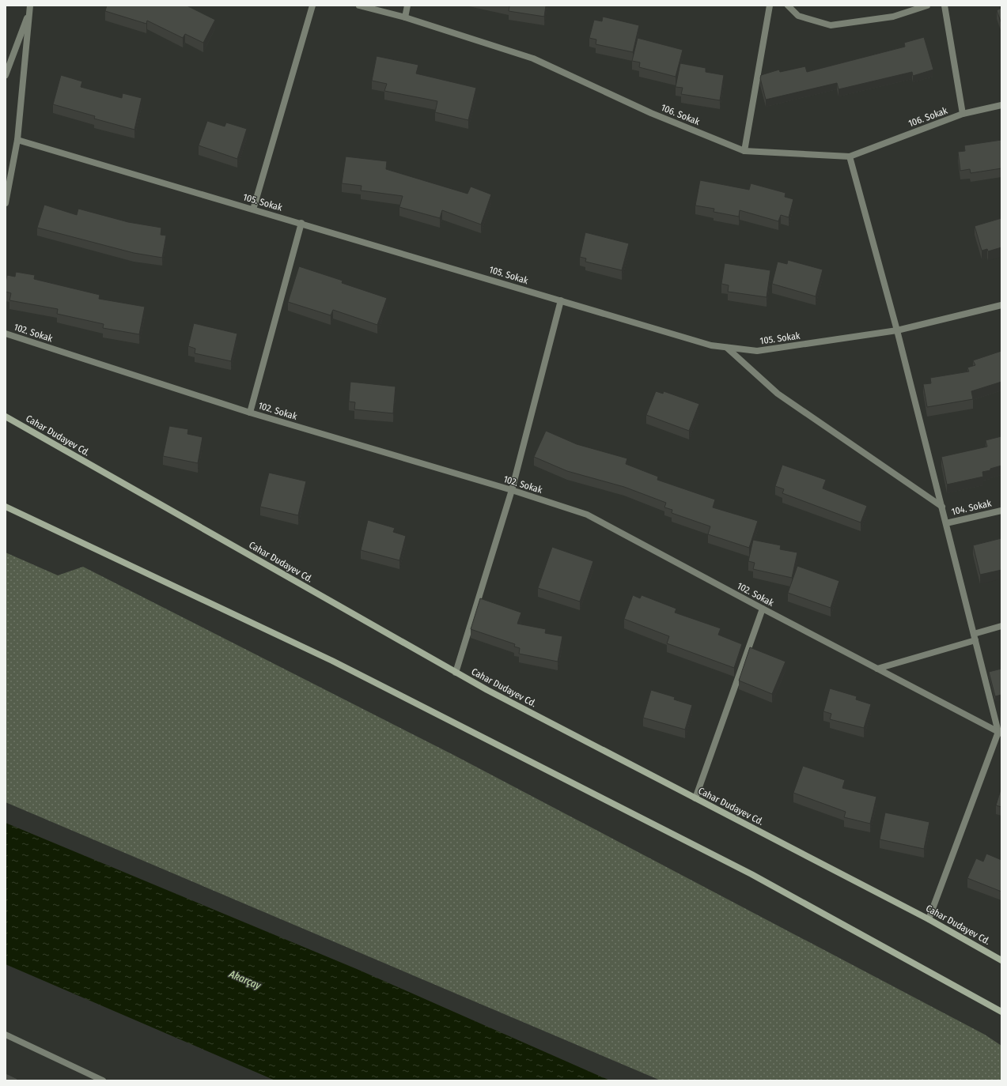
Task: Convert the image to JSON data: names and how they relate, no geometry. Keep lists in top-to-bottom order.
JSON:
{
  "streets": {
    "main road": ["Cahar Dudayev Cd."],
    "street": [
      "106. Sokak",
      "105. Sokak",
      "102. Sokak",
      "104. Sokak"
    ]
  },
  "water": ["Akarçay"]
}
